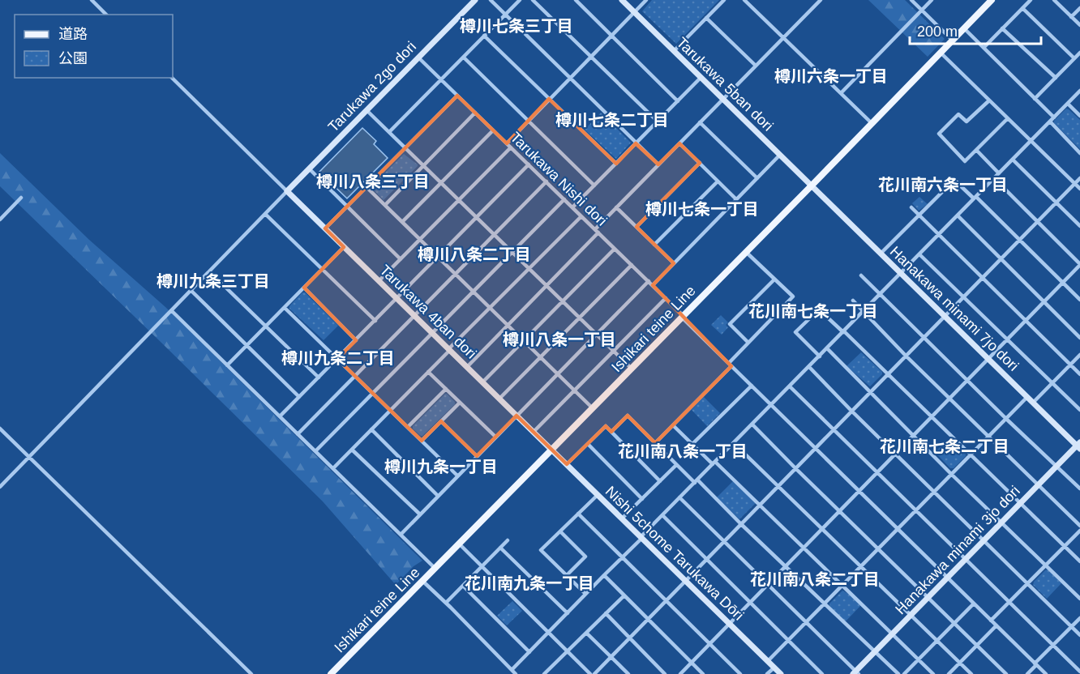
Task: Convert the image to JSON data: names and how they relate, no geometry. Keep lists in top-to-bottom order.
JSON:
{
  "streets": {
    "main road": ["Ishikari teine Line"],
    "street": [
      "Tarukawa 5ban dori",
      "Tarukawa 2go dori",
      "Tarukawa Nishi dori",
      "Hanakawa minami 7jo dori",
      "Tarukawa 4ban dori",
      "Hanakawa minami 3jo dori",
      "Nishi 5chome Tarukawa Dōri"
    ]
  },
  "crossings": [
    ["Tarukawa 5ban dori", "Hanakawa minami 7jo dori"],
    ["Tarukawa 5ban dori", "Ishikari teine Line"],
    ["Tarukawa 2go dori", "Tarukawa Nishi dori"],
    ["Tarukawa 2go dori", "Tarukawa 4ban dori"],
    ["Tarukawa Nishi dori", "Ishikari teine Line"],
    ["Tarukawa Nishi dori", "Hanakawa minami 3jo dori"],
    ["Hanakawa minami 7jo dori", "Ishikari teine Line"],
    ["Hanakawa minami 7jo dori", "Hanakawa minami 3jo dori"],
    ["Tarukawa 4ban dori", "Ishikari teine Line"],
    ["Tarukawa 4ban dori", "Nishi 5chome Tarukawa Dōri"],
    ["Ishikari teine Line", "Nishi 5chome Tarukawa Dōri"]
  ],
  "districts": [
    "樽川七条三丁目",
    "樽川六条一丁目",
    "樽川七条二丁目",
    "樽川八条三丁目",
    "花川南六条一丁目",
    "樽川七条一丁目",
    "樽川八条二丁目",
    "樽川九条三丁目",
    "花川南七条一丁目",
    "樽川八条一丁目",
    "樽川九条二丁目",
    "花川南七条二丁目",
    "花川南八条一丁目",
    "樽川九条一丁目",
    "花川南八条二丁目",
    "花川南九条一丁目"
  ],
  "legend": ["道路", "公園"],
  "scale_bar": "200 m"
}
